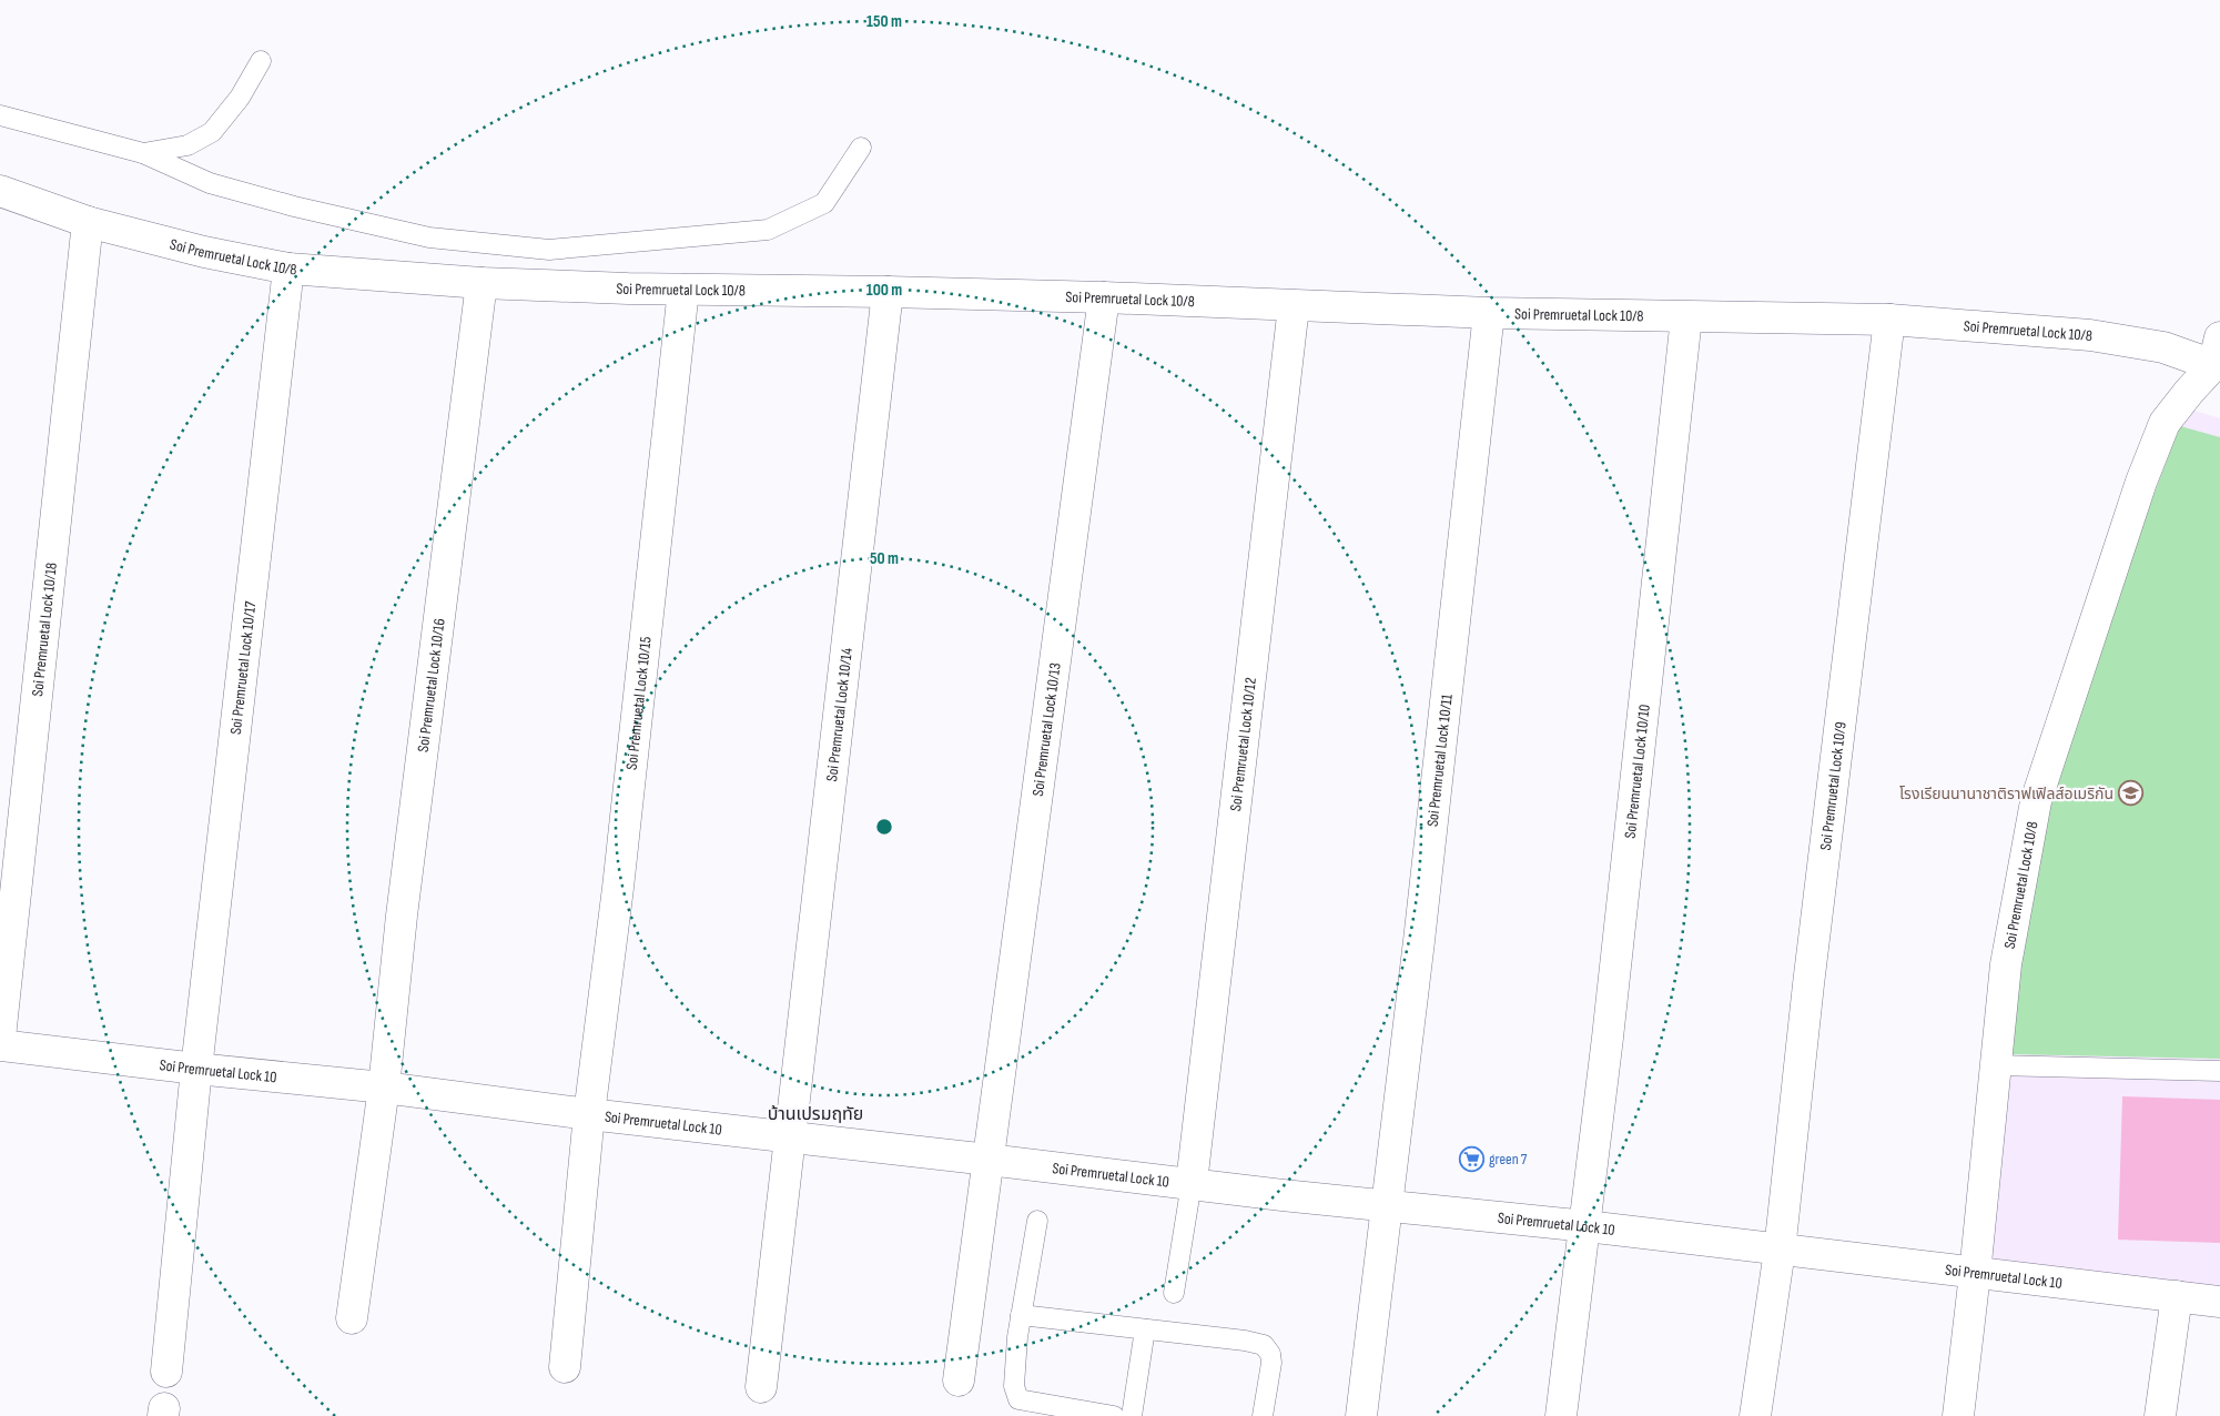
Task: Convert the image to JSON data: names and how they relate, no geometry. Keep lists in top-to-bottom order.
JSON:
{
  "streets": {
    "street": [
      "Soi Premruetal Lock 10/8",
      "Soi Premruetal Lock 10/18",
      "Soi Premruetal Lock 10/17",
      "Soi Premruetal Lock 10/16",
      "Soi Premruetal Lock 10/15",
      "Soi Premruetal Lock 10/14",
      "Soi Premruetal Lock 10/13",
      "Soi Premruetal Lock 10/12",
      "Soi Premruetal Lock 10/11",
      "Soi Premruetal Lock 10/10",
      "Soi Premruetal Lock 10/9",
      "Soi Premruetal Lock 10"
    ]
  },
  "crossings": [
    ["Soi Premruetal Lock 10/8", "Soi Premruetal Lock 10/18"],
    ["Soi Premruetal Lock 10/8", "Soi Premruetal Lock 10/17"],
    ["Soi Premruetal Lock 10/8", "Soi Premruetal Lock 10/16"],
    ["Soi Premruetal Lock 10/8", "Soi Premruetal Lock 10/15"],
    ["Soi Premruetal Lock 10/8", "Soi Premruetal Lock 10/14"],
    ["Soi Premruetal Lock 10/8", "Soi Premruetal Lock 10/13"],
    ["Soi Premruetal Lock 10/8", "Soi Premruetal Lock 10/12"],
    ["Soi Premruetal Lock 10/8", "Soi Premruetal Lock 10/11"],
    ["Soi Premruetal Lock 10/8", "Soi Premruetal Lock 10/10"],
    ["Soi Premruetal Lock 10/8", "Soi Premruetal Lock 10/9"],
    ["Soi Premruetal Lock 10/8", "Soi Premruetal Lock 10"],
    ["Soi Premruetal Lock 10/17", "Soi Premruetal Lock 10"],
    ["Soi Premruetal Lock 10/16", "Soi Premruetal Lock 10"],
    ["Soi Premruetal Lock 10/15", "Soi Premruetal Lock 10"],
    ["Soi Premruetal Lock 10/14", "Soi Premruetal Lock 10"],
    ["Soi Premruetal Lock 10/13", "Soi Premruetal Lock 10"],
    ["Soi Premruetal Lock 10/12", "Soi Premruetal Lock 10"],
    ["Soi Premruetal Lock 10/11", "Soi Premruetal Lock 10"],
    ["Soi Premruetal Lock 10/10", "Soi Premruetal Lock 10"],
    ["Soi Premruetal Lock 10/9", "Soi Premruetal Lock 10"]
  ],
  "districts": ["บ้านเปรมฤทัย"],
  "places": {
    "school or university": ["โรงเรียนนานาชาติราฟเฟิลส์อเมริกัน"],
    "supermarket": ["green 7"]
  },
  "rings": ["150 m", "100 m", "50 m"]
}
